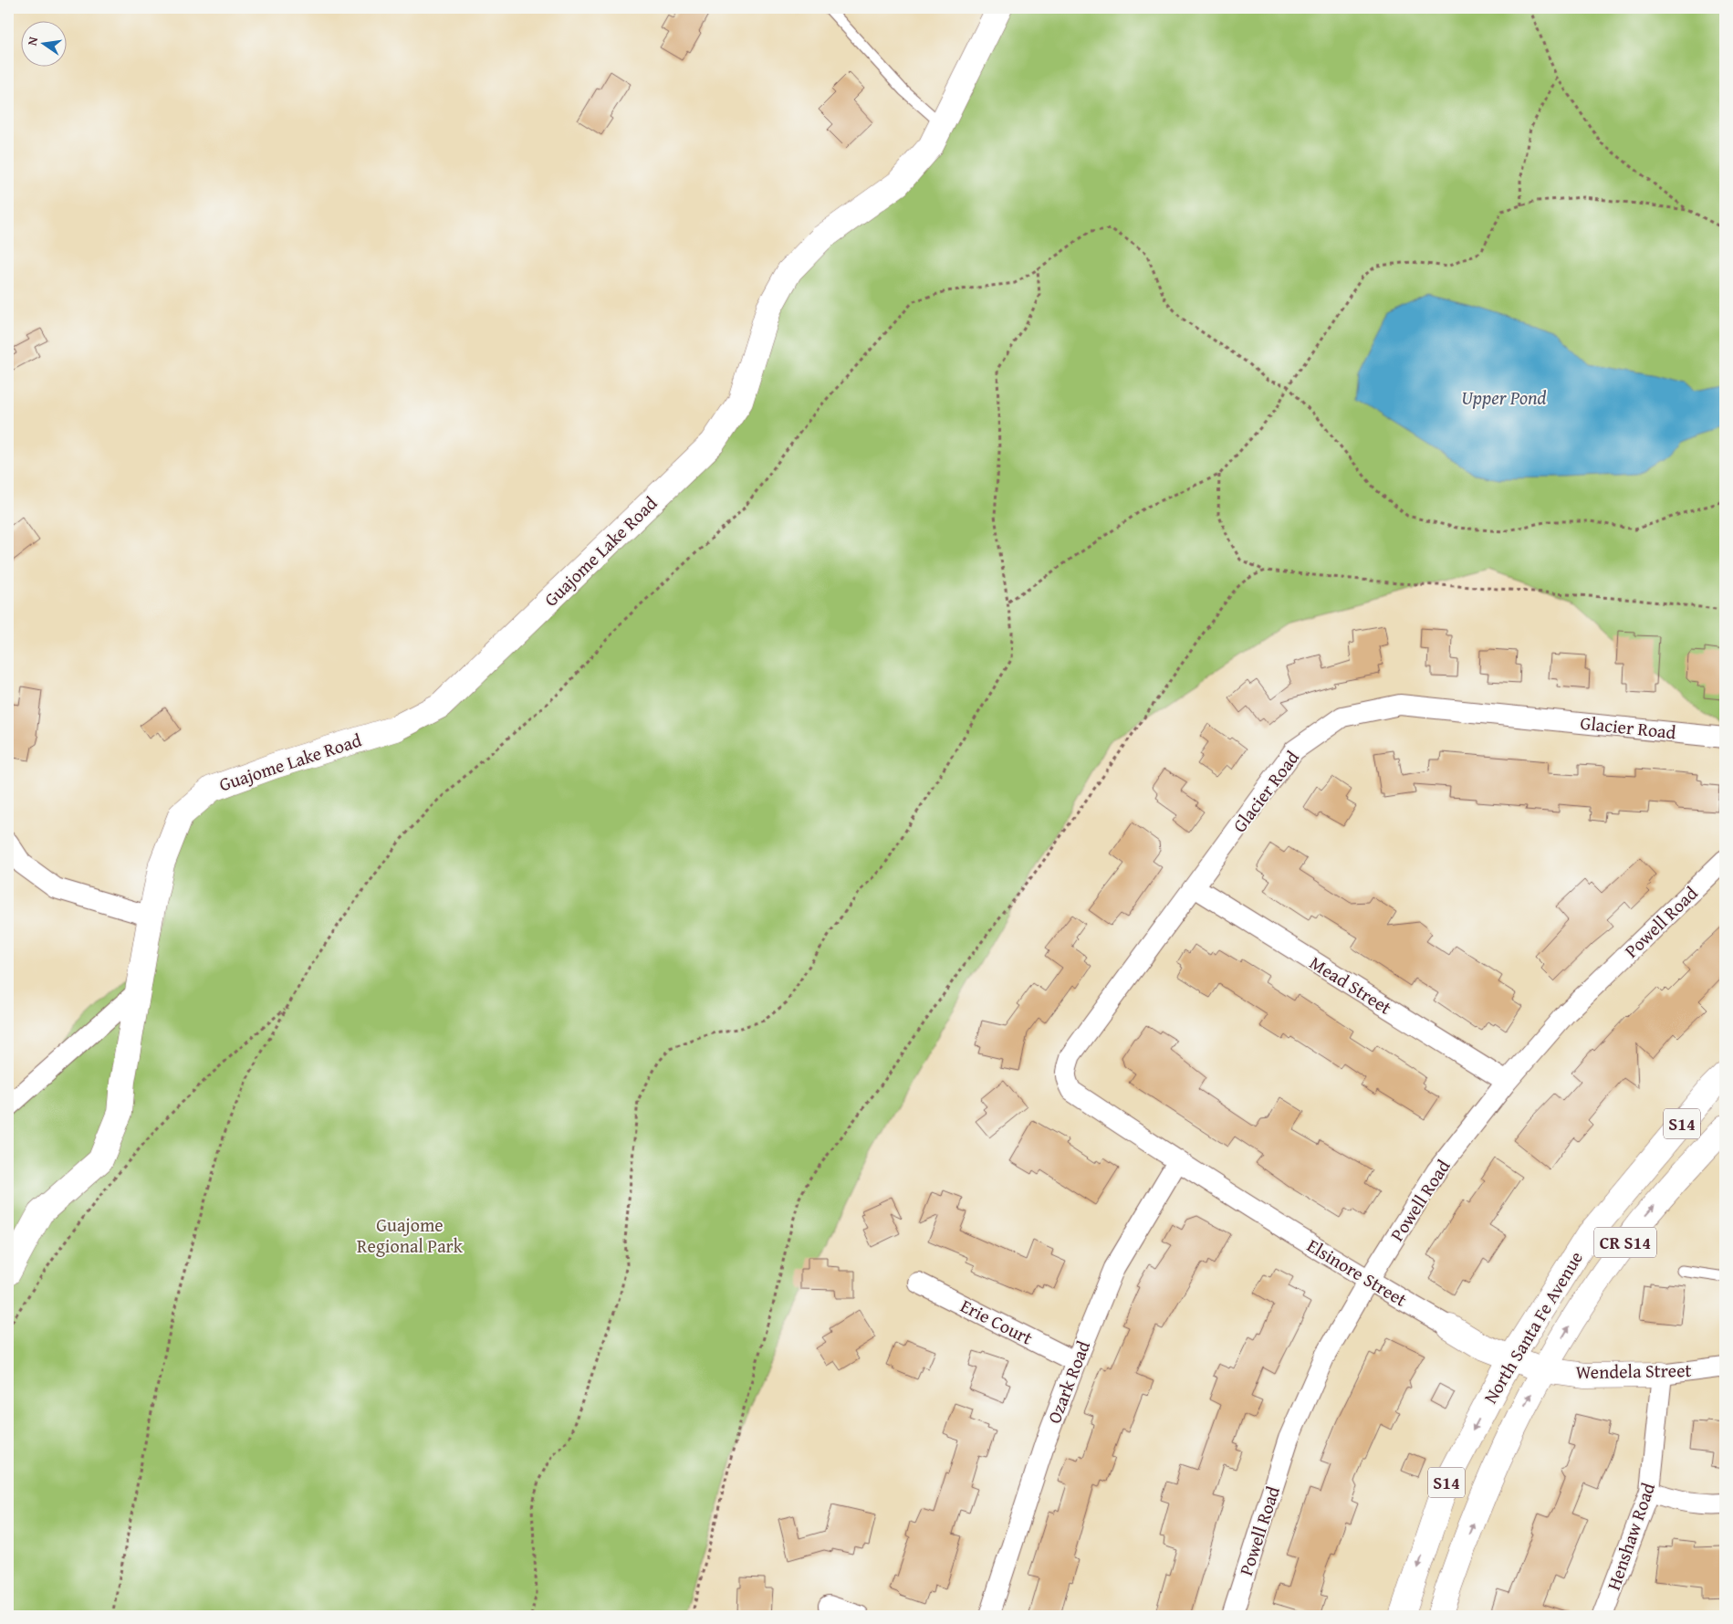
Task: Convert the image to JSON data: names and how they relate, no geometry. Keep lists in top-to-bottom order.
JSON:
{
  "streets": {
    "street": [
      "Guajome Lake Road",
      "Glacier Road",
      "Powell Road",
      "Mead Street",
      "S14",
      "CR S14",
      "Elsinore Street",
      "Erie Court",
      "North Santa Fe Avenue",
      "Wendela Street",
      "Ozark Road",
      "Henshaw Road"
    ]
  },
  "crossings": [
    ["Glacier Road", "Mead Street"],
    ["Glacier Road", "Elsinore Street"],
    ["Glacier Road", "Ozark Road"],
    ["Powell Road", "Mead Street"],
    ["Powell Road", "Elsinore Street"],
    ["Elsinore Street", "North Santa Fe Avenue"],
    ["Elsinore Street", "Wendela Street"],
    ["Elsinore Street", "Ozark Road"],
    ["Erie Court", "Ozark Road"],
    ["North Santa Fe Avenue", "Wendela Street"],
    ["Wendela Street", "Henshaw Road"]
  ],
  "water": ["Upper Pond"],
  "parks": ["Guajome Regional Park"],
  "north": "left"
}
